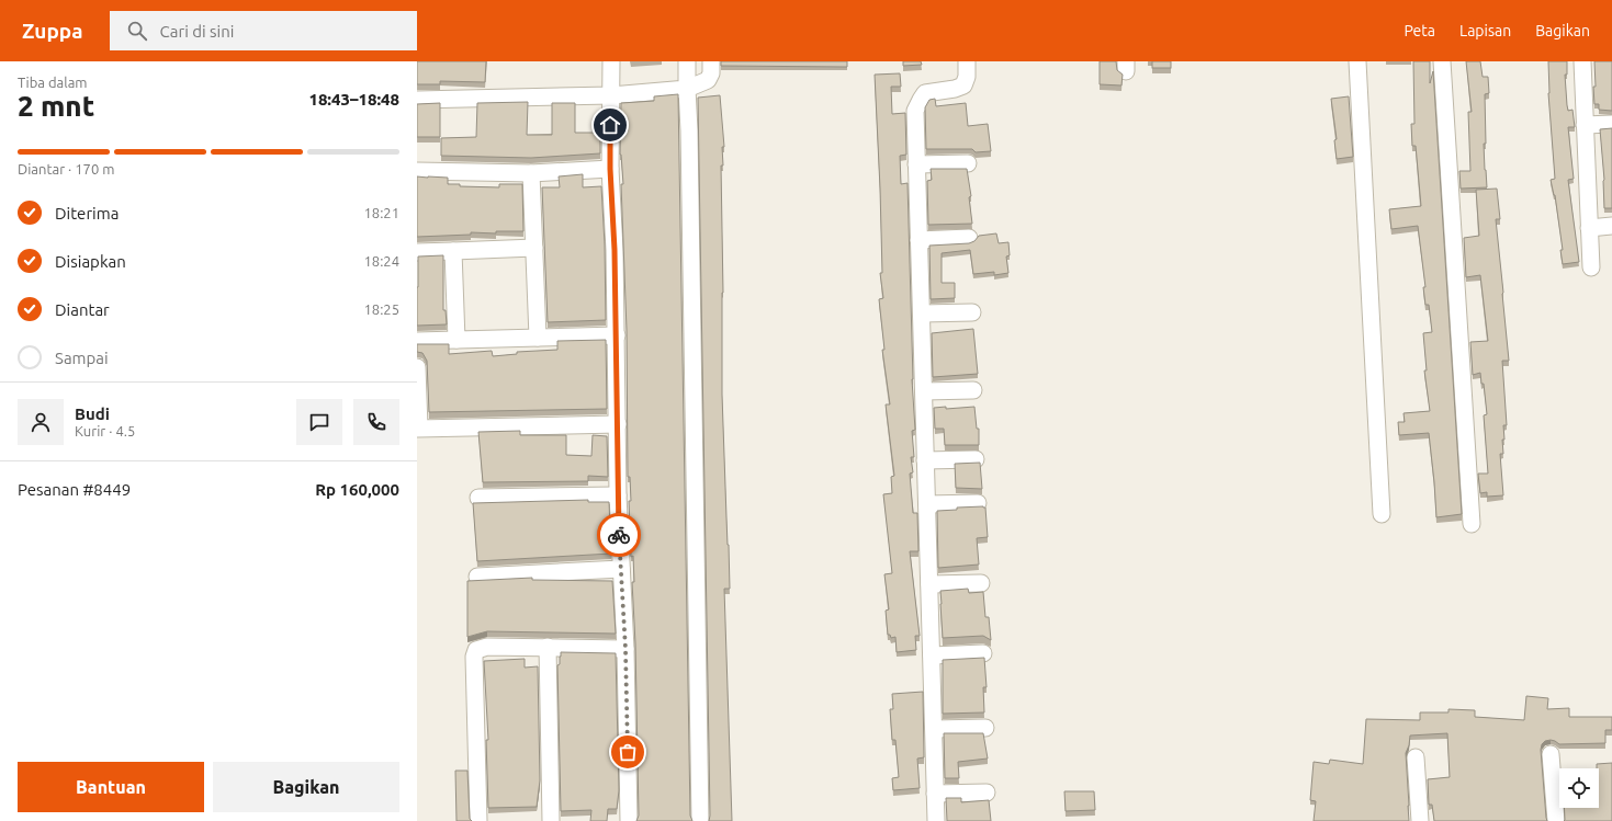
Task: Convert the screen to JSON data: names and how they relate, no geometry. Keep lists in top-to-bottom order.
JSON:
{
  "page": {
    "header": "Zuppa",
    "search": "Cari di sini",
    "nav": ["Peta", "Lapisan", "Bagikan"],
    "heading": ["2 mnt", "Tiba dalam", "18:43–18:48"],
    "panel": [
      "Budi",
      "Kurir · 4.5",
      "Pesanan #8449",
      "Rp 160,000"
    ],
    "bar": "Diantar · 170 m",
    "list": [
      ["Diterima", "18:21"],
      ["Disiapkan", "18:24"],
      ["Diantar", "18:25"],
      "Sampai"
    ],
    "buttons": ["Bantuan", "Bagikan"]
  }
}
